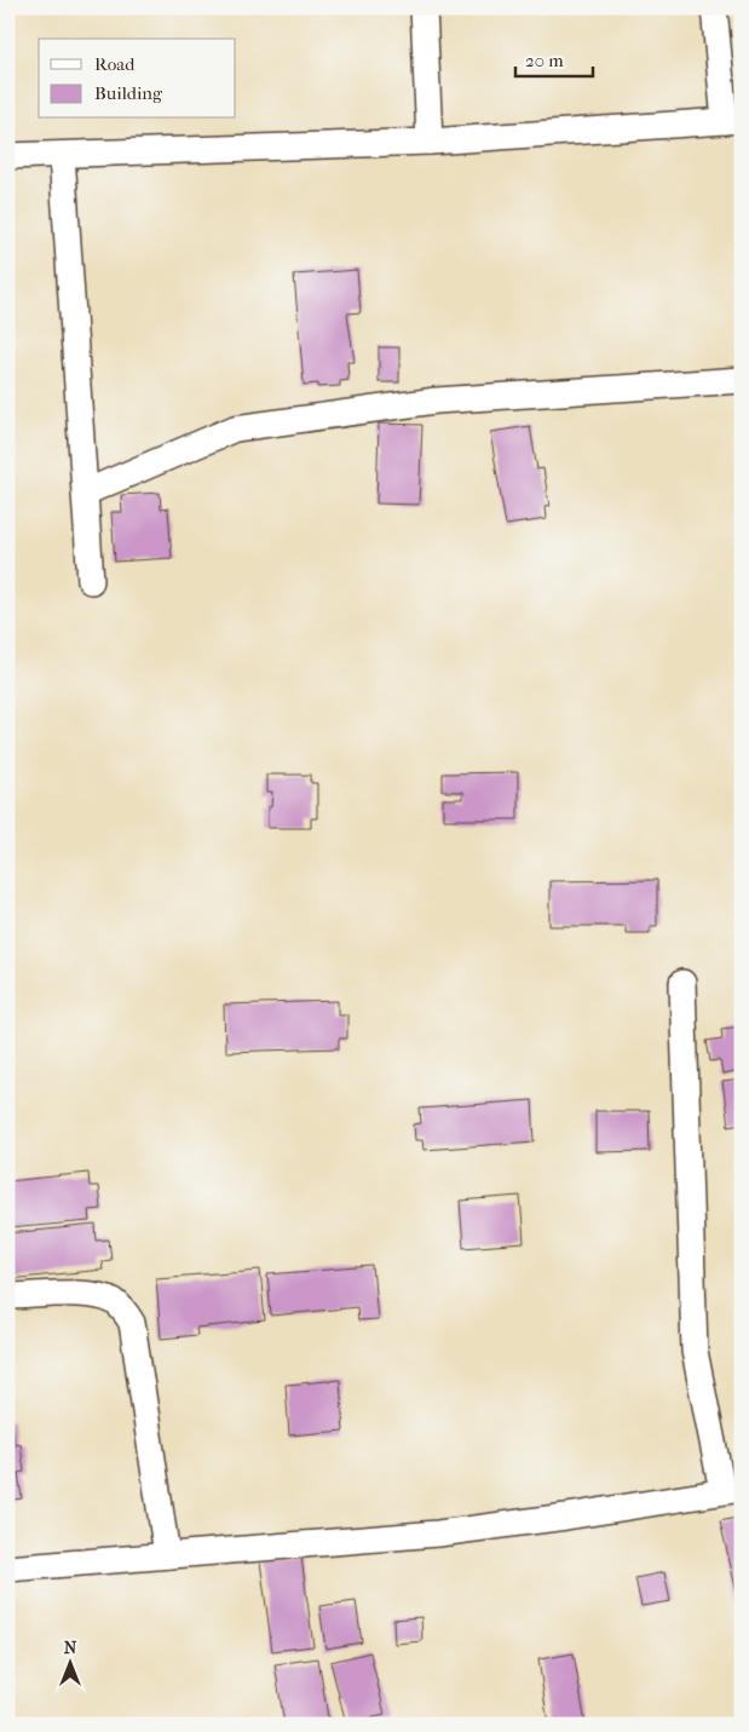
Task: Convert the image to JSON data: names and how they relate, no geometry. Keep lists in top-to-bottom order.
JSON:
{
  "legend": ["Road", "Building"],
  "scale_bar": "20 m",
  "north": "top"
}
